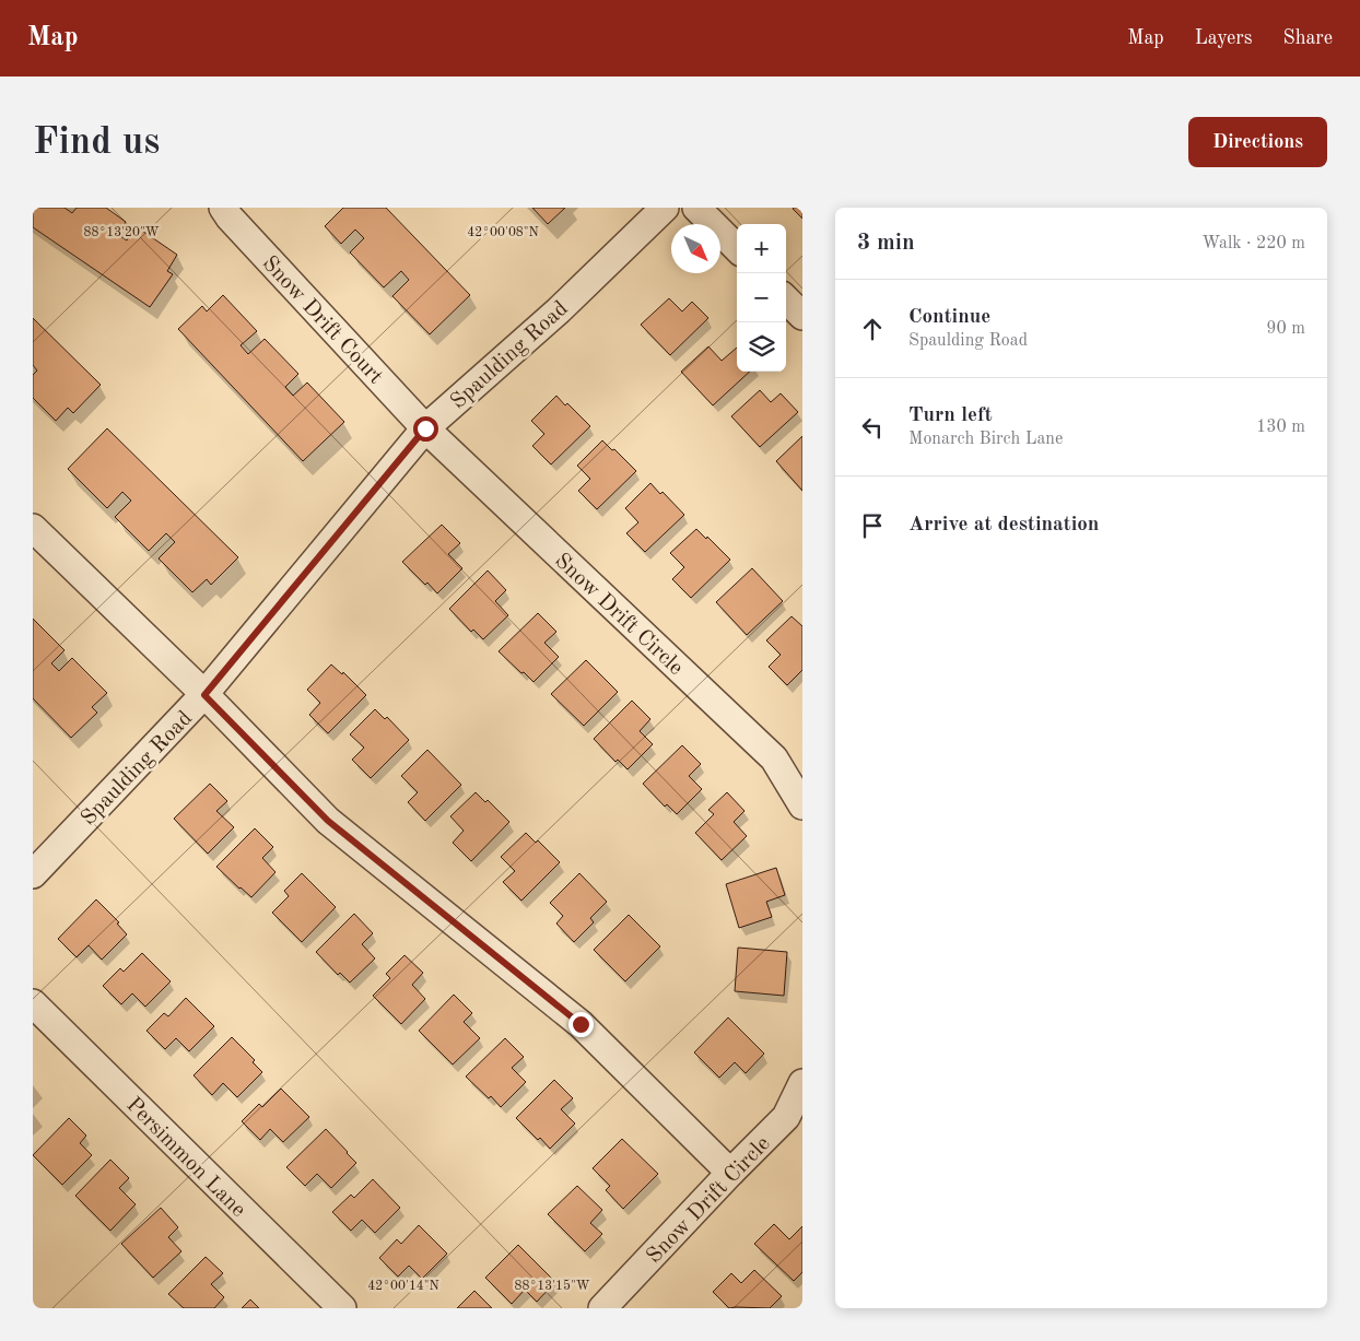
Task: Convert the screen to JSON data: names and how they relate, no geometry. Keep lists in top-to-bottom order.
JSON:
{
  "streets": {
    "street": [
      "Snow Drift Court",
      "Spaulding Road",
      "Snow Drift Circle",
      "Persimmon Lane"
    ]
  },
  "crossings": [
    ["Snow Drift Court", "Spaulding Road"],
    ["Snow Drift Court", "Snow Drift Circle"],
    ["Spaulding Road", "Snow Drift Circle"]
  ],
  "north": "bottom right",
  "page": {
    "header": "Map",
    "nav": ["Map", "Layers", "Share"],
    "buttons": "Directions",
    "title": "Find us",
    "heading": ["3 min", "Walk · 220 m"],
    "map_buttons": ["+", "−"],
    "list": [
      ["Continue", "Spaulding Road", "90 m"],
      ["Turn left", "Monarch Birch Lane", "130 m"],
      "Arrive at destination"
    ]
  },
  "coordinates": [
    "42°00'08\"N",
    "88°13'20\"W",
    "88°13'15\"W",
    "42°00'14\"N"
  ]
}
